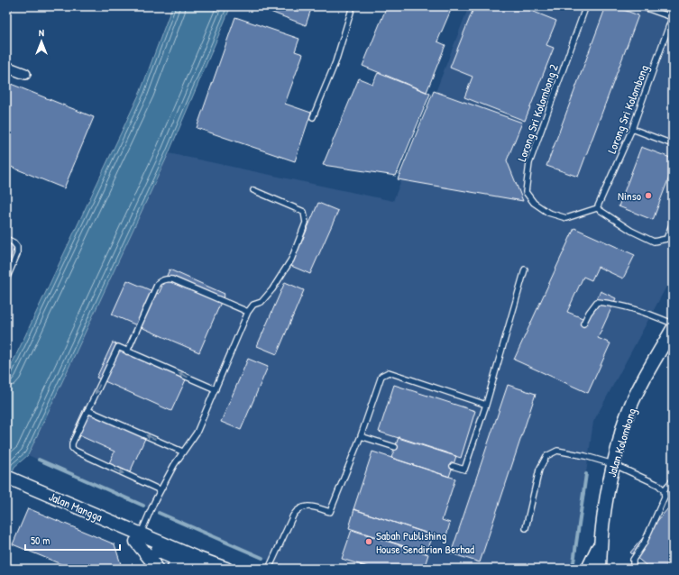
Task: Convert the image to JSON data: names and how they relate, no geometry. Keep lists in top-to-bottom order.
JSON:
{
  "streets": {
    "street": ["Jalan Kolombong", "Jalan Mangga"],
    "lane": ["Lorong Sri Kolombong", "Lorong Sri Kolombong 2"]
  },
  "crossings": [
    ["Lorong Sri Kolombong", "Lorong Sri Kolombong 2"]
  ],
  "places": ["Ninso", "Sabah Publishing House Sendirian Berhad"],
  "scale_bar": "50 m",
  "north": "top"
}
